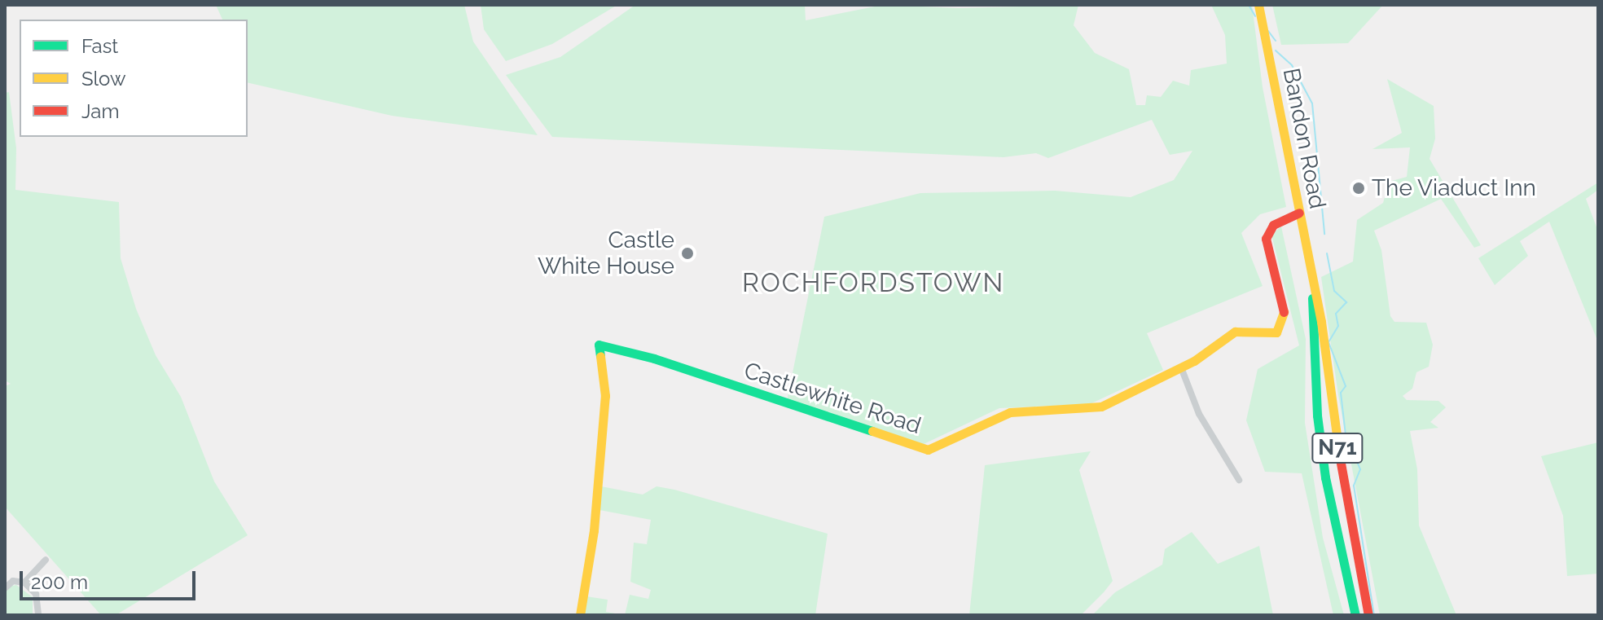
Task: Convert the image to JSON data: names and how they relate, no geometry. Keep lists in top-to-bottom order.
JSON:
{
  "streets": {
    "street": ["Bandon Road", "Castlewhite Road", "N71"]
  },
  "crossings": [
    ["Bandon Road", "Castlewhite Road"]
  ],
  "districts": ["ROCHFORDSTOWN"],
  "places": ["The Viaduct Inn", "Castle White House"],
  "legend": ["Fast", "Slow", "Jam"],
  "scale_bar": "200 m"
}
